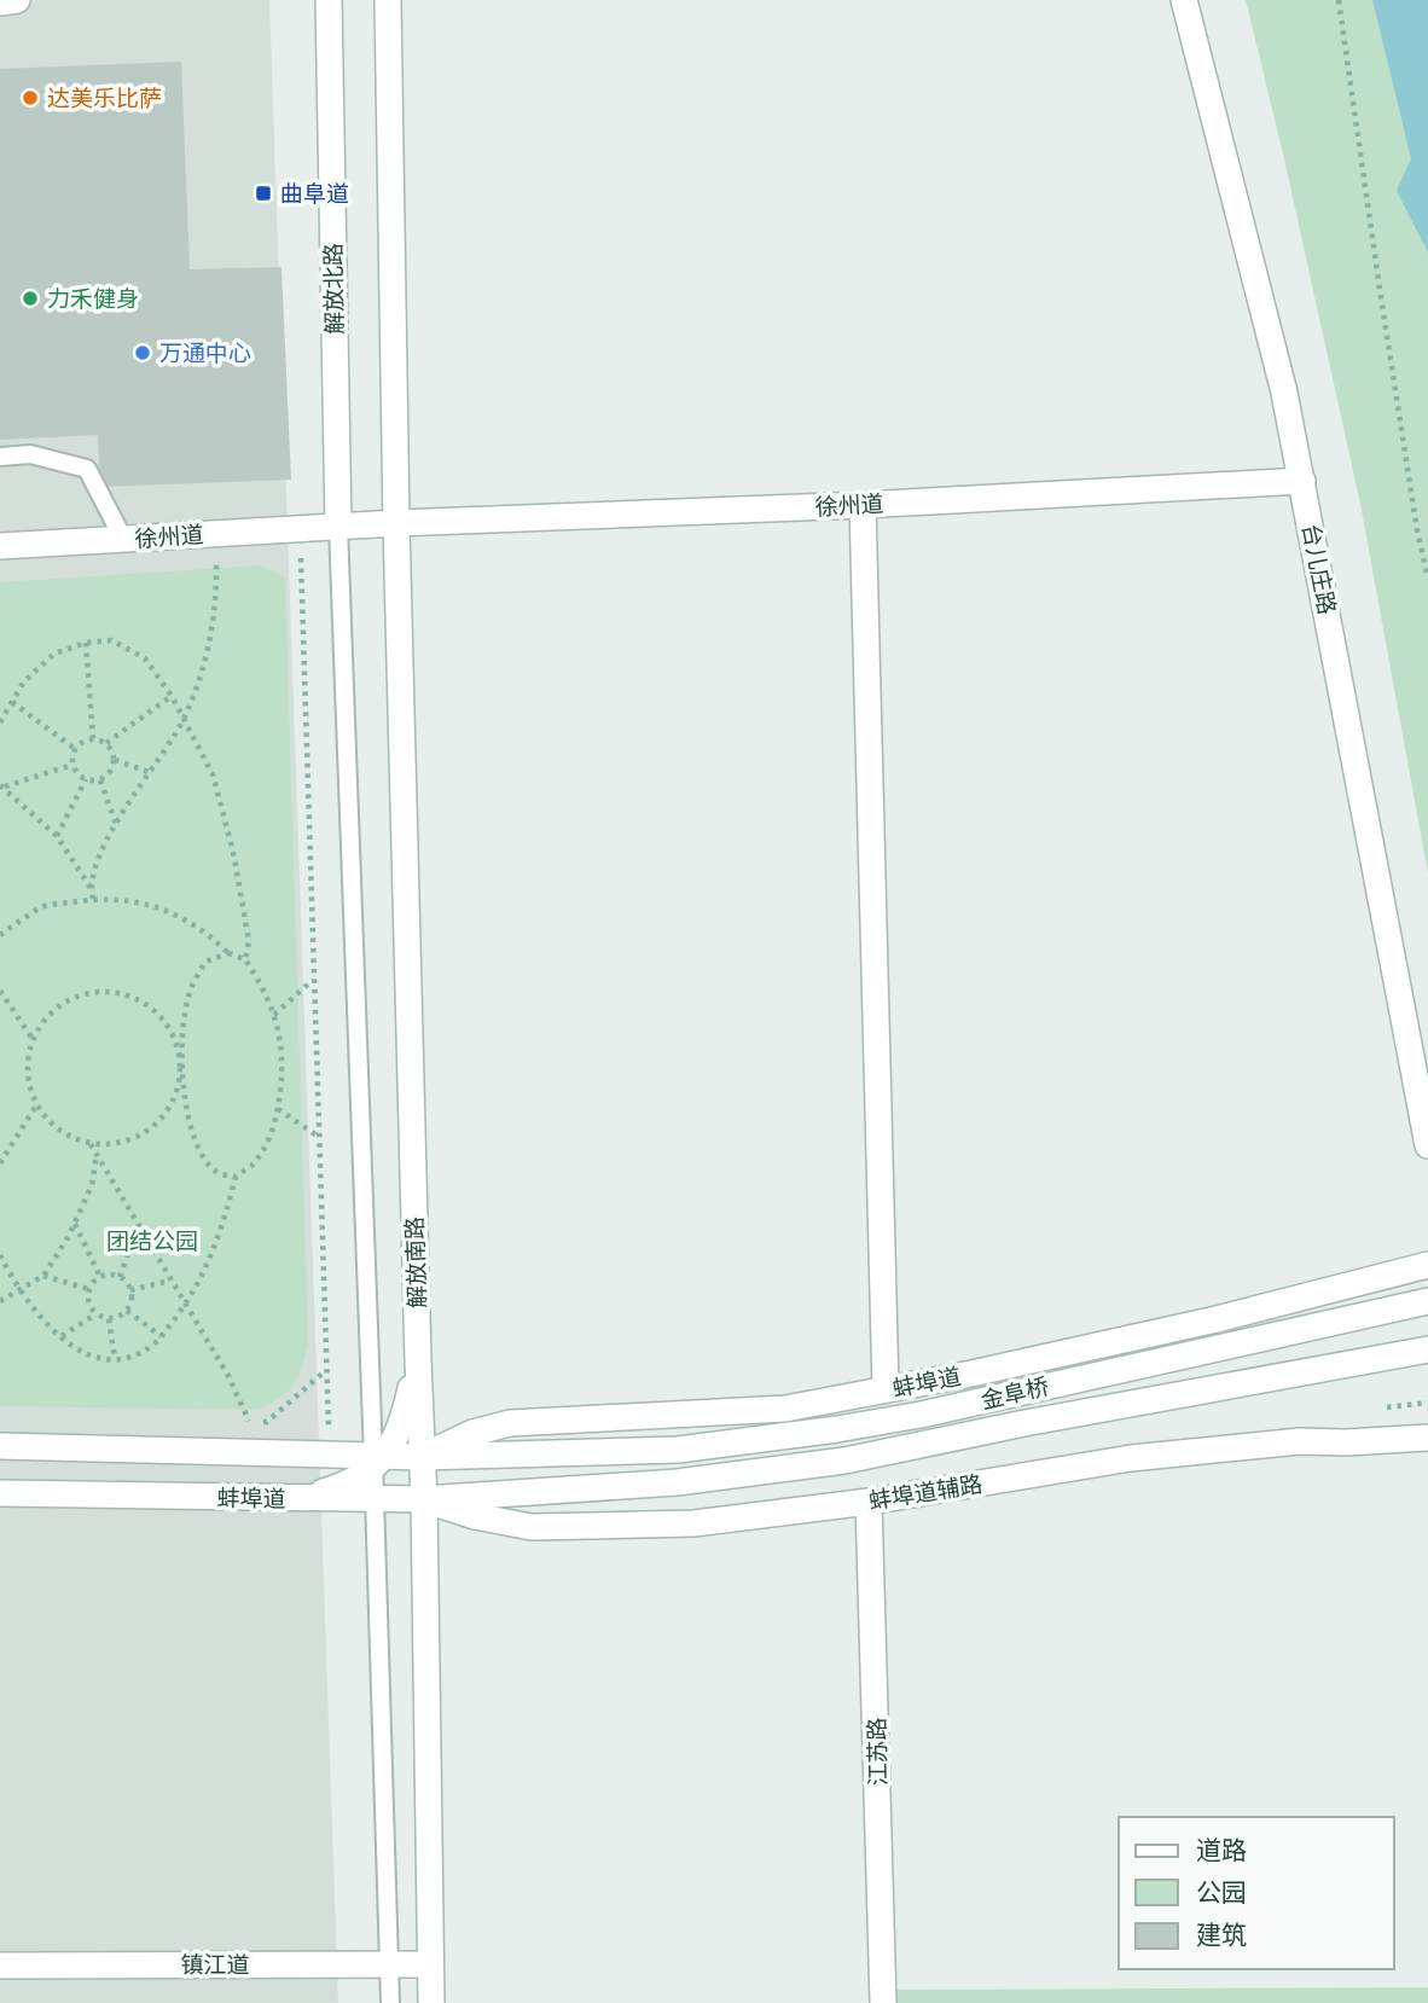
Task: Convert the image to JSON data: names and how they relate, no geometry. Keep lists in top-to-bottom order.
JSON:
{
  "streets": {
    "street": [
      "解放北路",
      "徐州道",
      "台儿庄路",
      "解放南路",
      "蚌埠道",
      "金阜桥",
      "蚌埠道辅路",
      "江苏路",
      "镇江道"
    ]
  },
  "crossings": [
    ["解放北路", "徐州道"],
    ["徐州道", "台儿庄路"],
    ["徐州道", "解放南路"],
    ["解放南路", "蚌埠道"],
    ["解放南路", "蚌埠道辅路"],
    ["解放南路", "镇江道"],
    ["蚌埠道", "金阜桥"],
    ["蚌埠道", "蚌埠道辅路"],
    ["蚌埠道辅路", "江苏路"]
  ],
  "parks": ["团结公园"],
  "places": {
    "other": ["达美乐比萨", "力禾健身", "万通中心"],
    "transit": ["曲阜道"]
  },
  "legend": ["道路", "公园", "建筑"]
}
